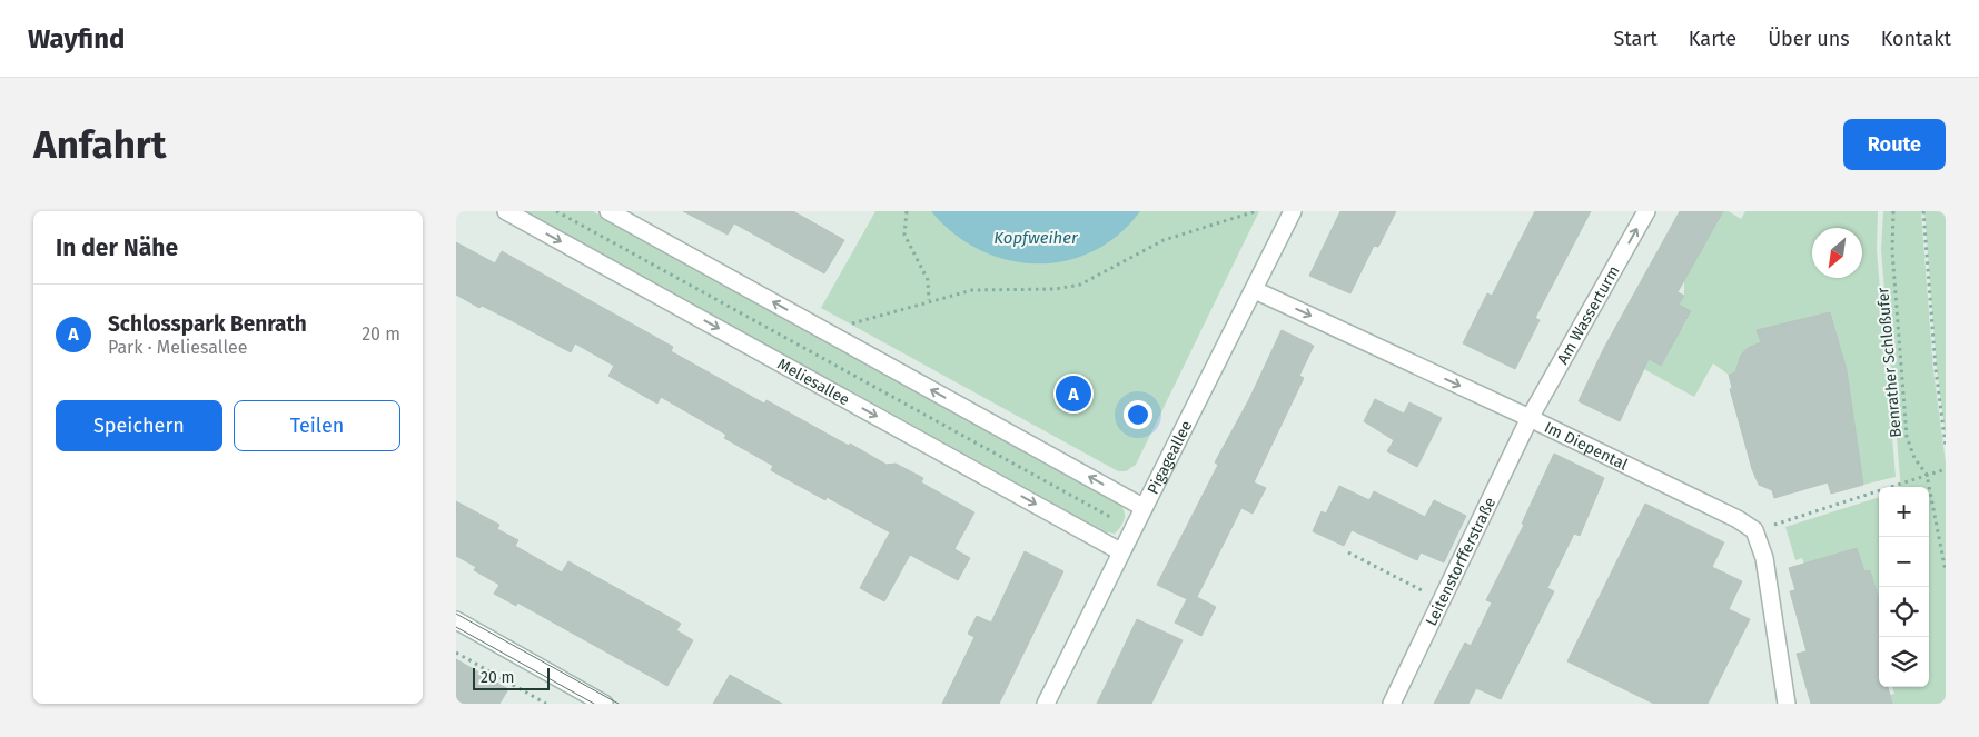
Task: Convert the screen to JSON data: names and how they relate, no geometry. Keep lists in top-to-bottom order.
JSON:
{
  "streets": {
    "street": [
      "Am Wasserturm",
      "Meliesallee",
      "Im Diepental",
      "Pigageallee",
      "Leitenstorfferstraße"
    ],
    "path": ["Benrather Schloßufer"]
  },
  "crossings": [
    ["Am Wasserturm", "Im Diepental"],
    ["Am Wasserturm", "Leitenstorfferstraße"],
    ["Meliesallee", "Pigageallee"],
    ["Im Diepental", "Pigageallee"],
    ["Im Diepental", "Leitenstorfferstraße"]
  ],
  "one_way": ["Am Wasserturm", "Im Diepental"],
  "water": ["Kopfweiher"],
  "scale_bar": "20 m",
  "north": "bottom left",
  "page": {
    "header": "Wayfind",
    "nav": [
      "Start",
      "Karte",
      "Über uns",
      "Kontakt"
    ],
    "buttons": [
      "Route",
      ["Speichern", "Teilen"]
    ],
    "title": "Anfahrt",
    "heading": "In der Nähe",
    "list": [
      {
        "mark": "A",
        "name": "Schlosspark Benrath",
        "note": "Park · Meliesallee",
        "value": "20 m"
      }
    ],
    "pins": "A",
    "map_buttons": ["+", "−"],
    "scale": "20 m"
  }
}
